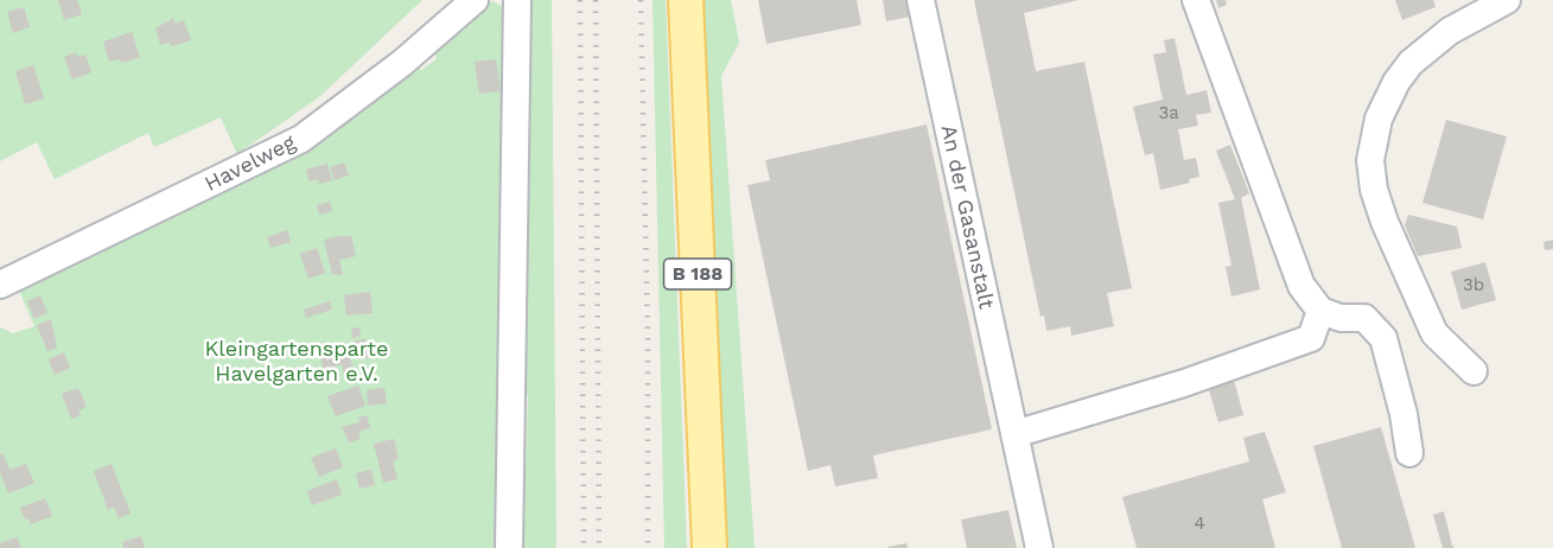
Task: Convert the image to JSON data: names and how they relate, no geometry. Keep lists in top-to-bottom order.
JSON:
{
  "streets": {
    "main road": ["B 188"],
    "street": ["Havelweg", "An der Gasanstalt"]
  },
  "parks": ["Kleingartensparte Havelgarten e.V."],
  "house_numbers": ["3a", "3b", "4"]
}
